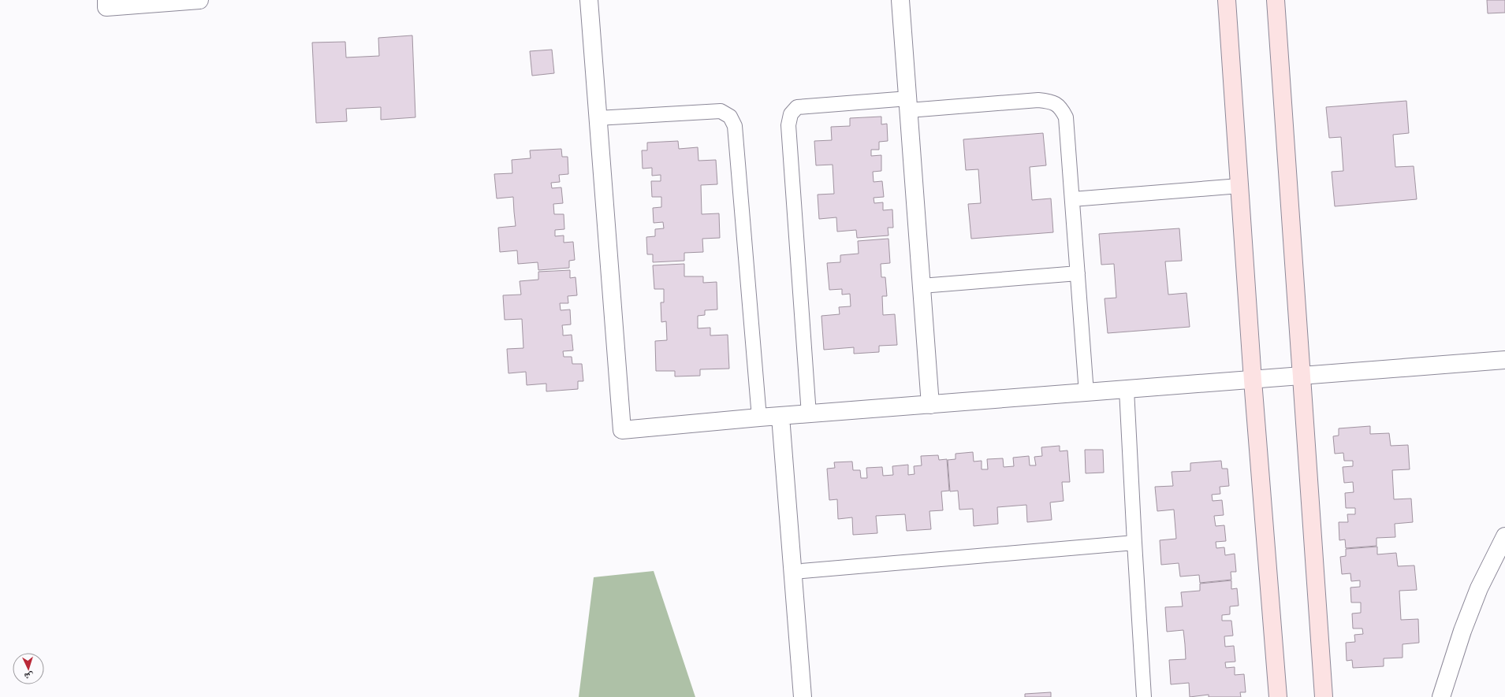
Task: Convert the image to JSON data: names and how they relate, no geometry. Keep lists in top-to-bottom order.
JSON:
{
  "north": "bottom"
}
